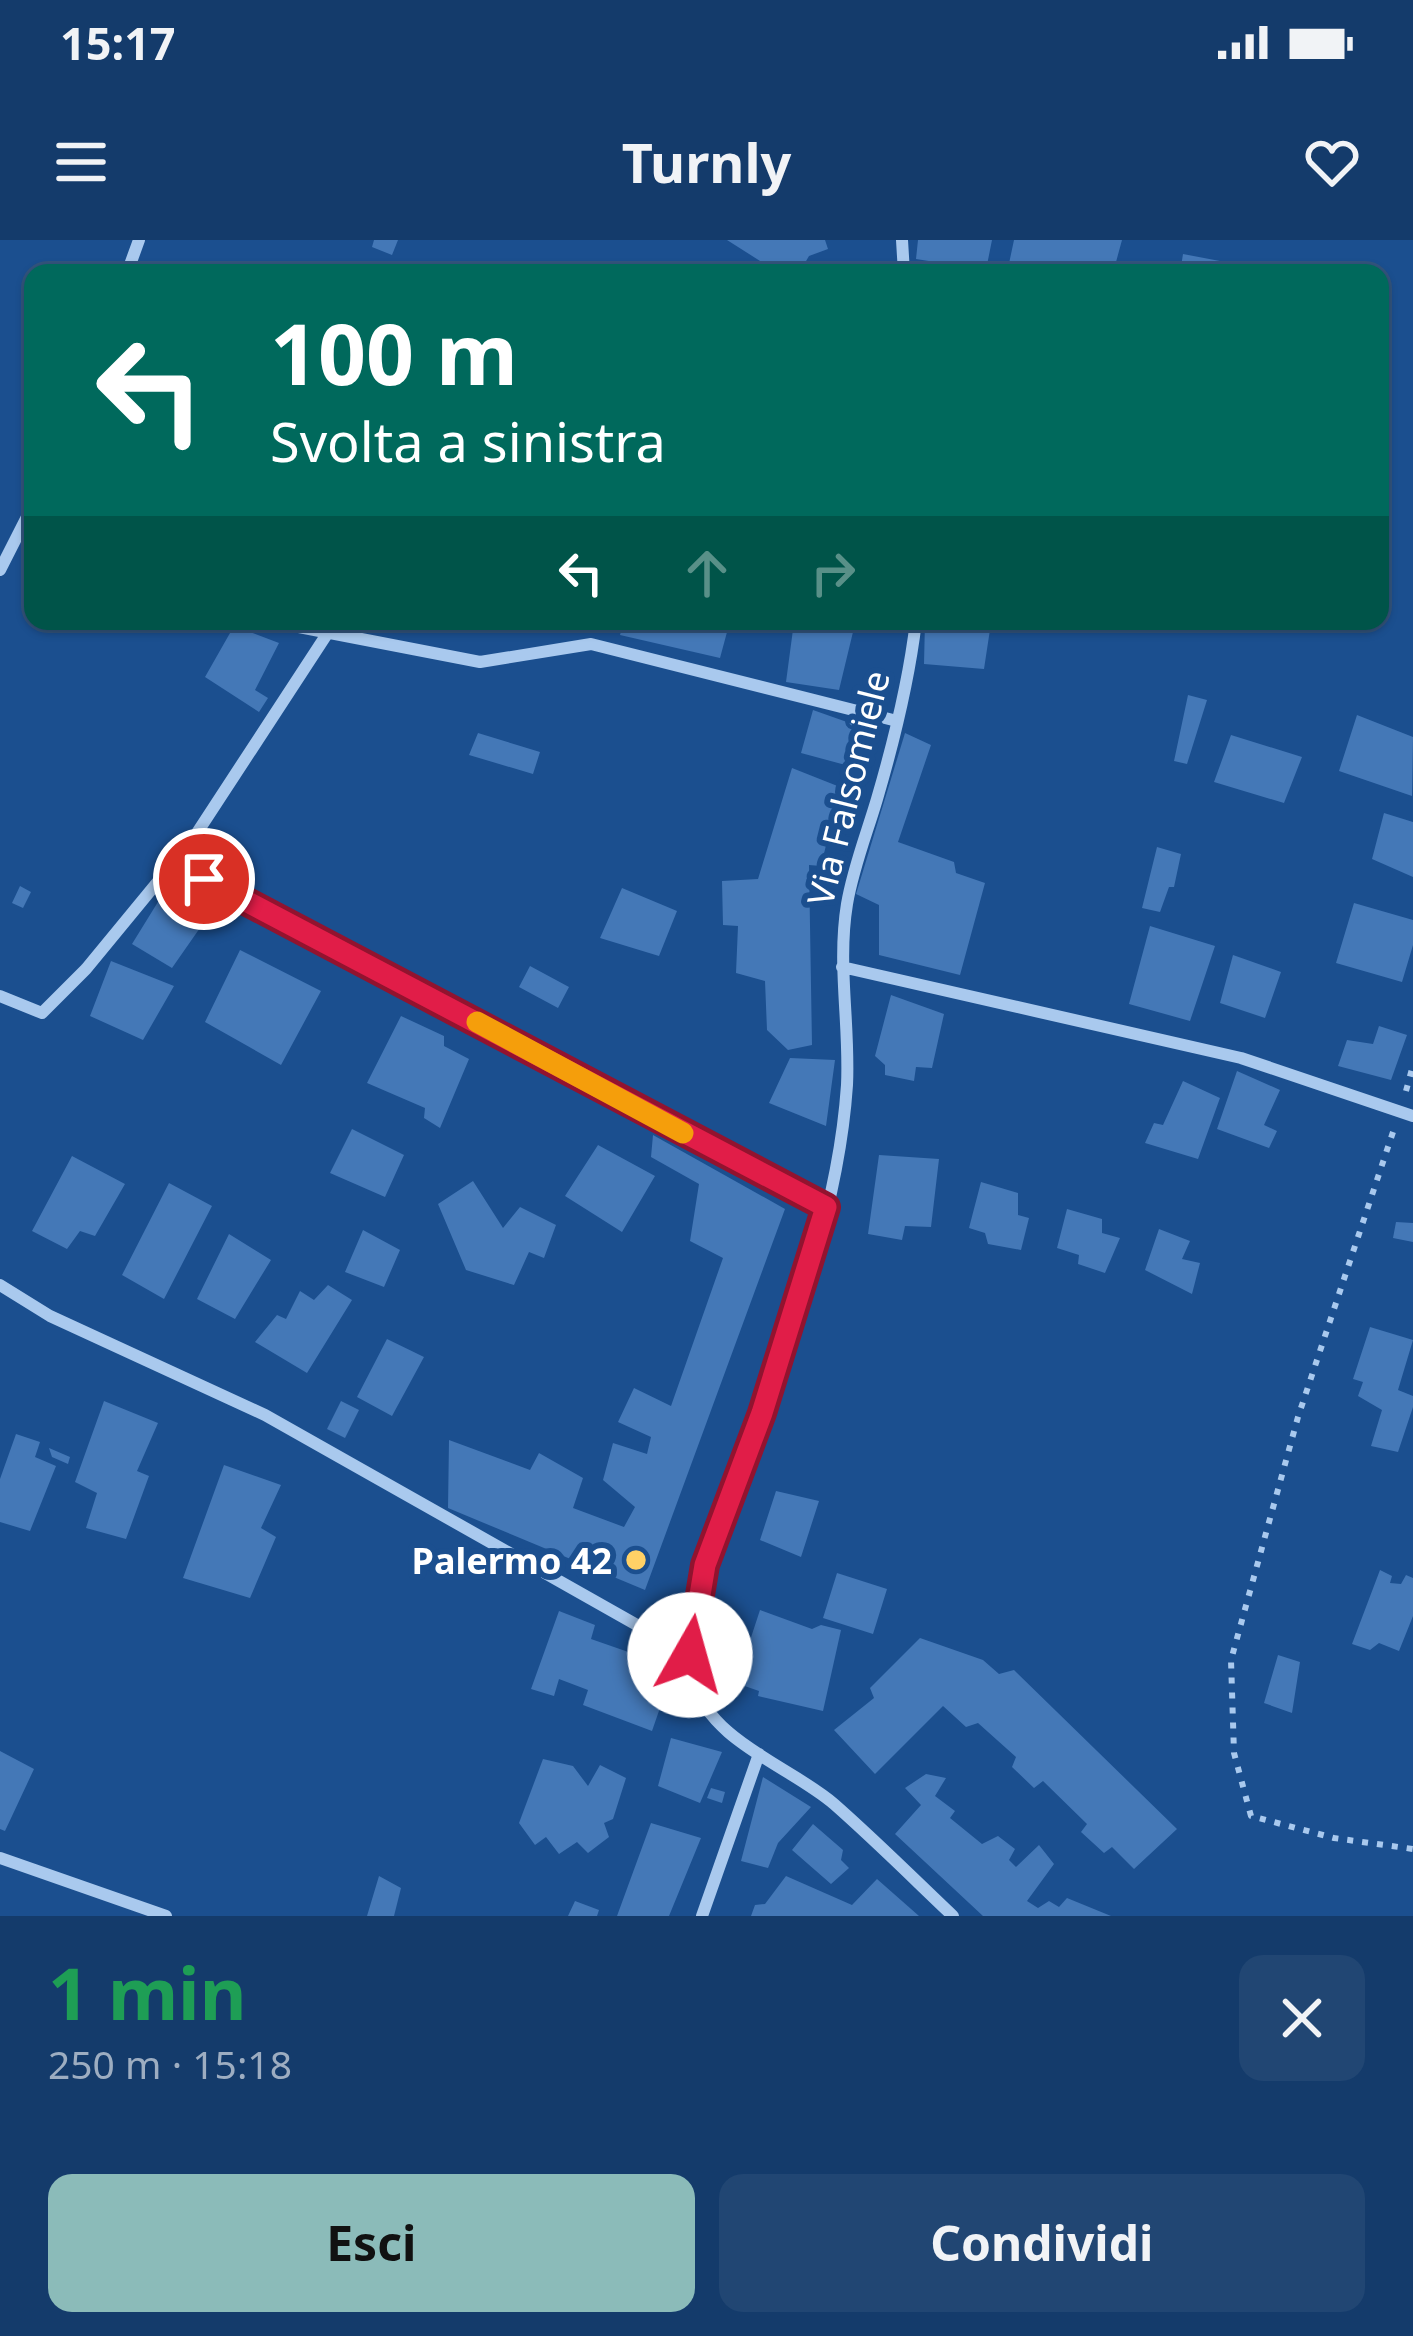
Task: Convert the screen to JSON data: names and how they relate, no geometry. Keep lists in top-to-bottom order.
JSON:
{
  "streets": {
    "street": ["Via Falsomiele"]
  },
  "places": ["Palermo 42"],
  "page": {
    "status": "15:17",
    "header": "Turnly",
    "turn": ["100 m", "Svolta a sinistra"],
    "heading": ["1 min", "250 m · 15:18"],
    "buttons": ["Esci", "Condividi"]
  }
}
